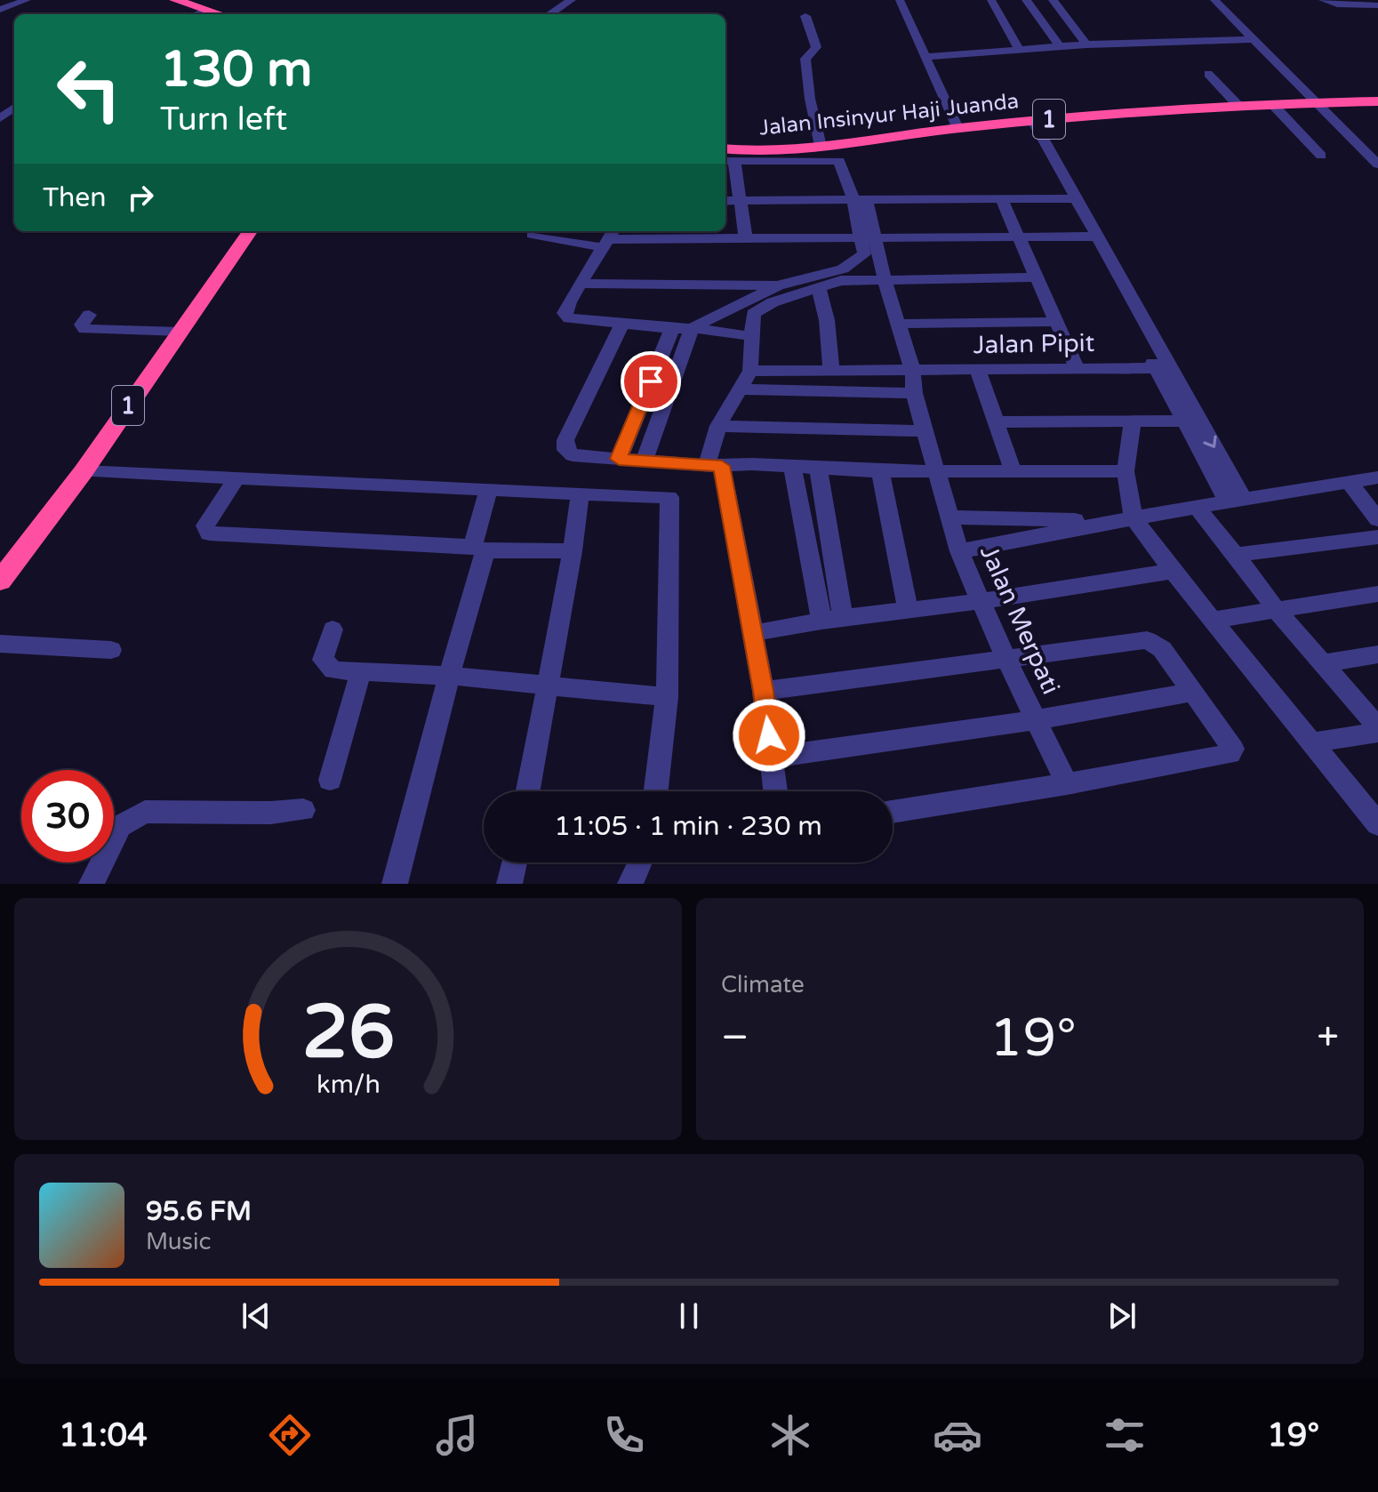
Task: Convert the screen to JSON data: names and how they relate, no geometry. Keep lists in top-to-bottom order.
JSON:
{
  "streets": {
    "highway": ["Jalan Insinyur Haji Juanda", "1"],
    "street": ["Jalan Pipit", "Jalan Merpati"]
  },
  "crossings": [
    ["Jalan Pipit", "Jalan Merpati"]
  ],
  "page": {
    "turn": ["130 m", "Turn left"],
    "then": "Then",
    "limit": "30",
    "trip": "11:05 · 1 min · 230 m",
    "tile": "Climate",
    "heat": ["−", "19°", "+"],
    "song": ["95.6 FM", "Music"],
    "tabs": ["11:04", "19°"],
    "gauge": ["26", "km/h"]
  }
}
